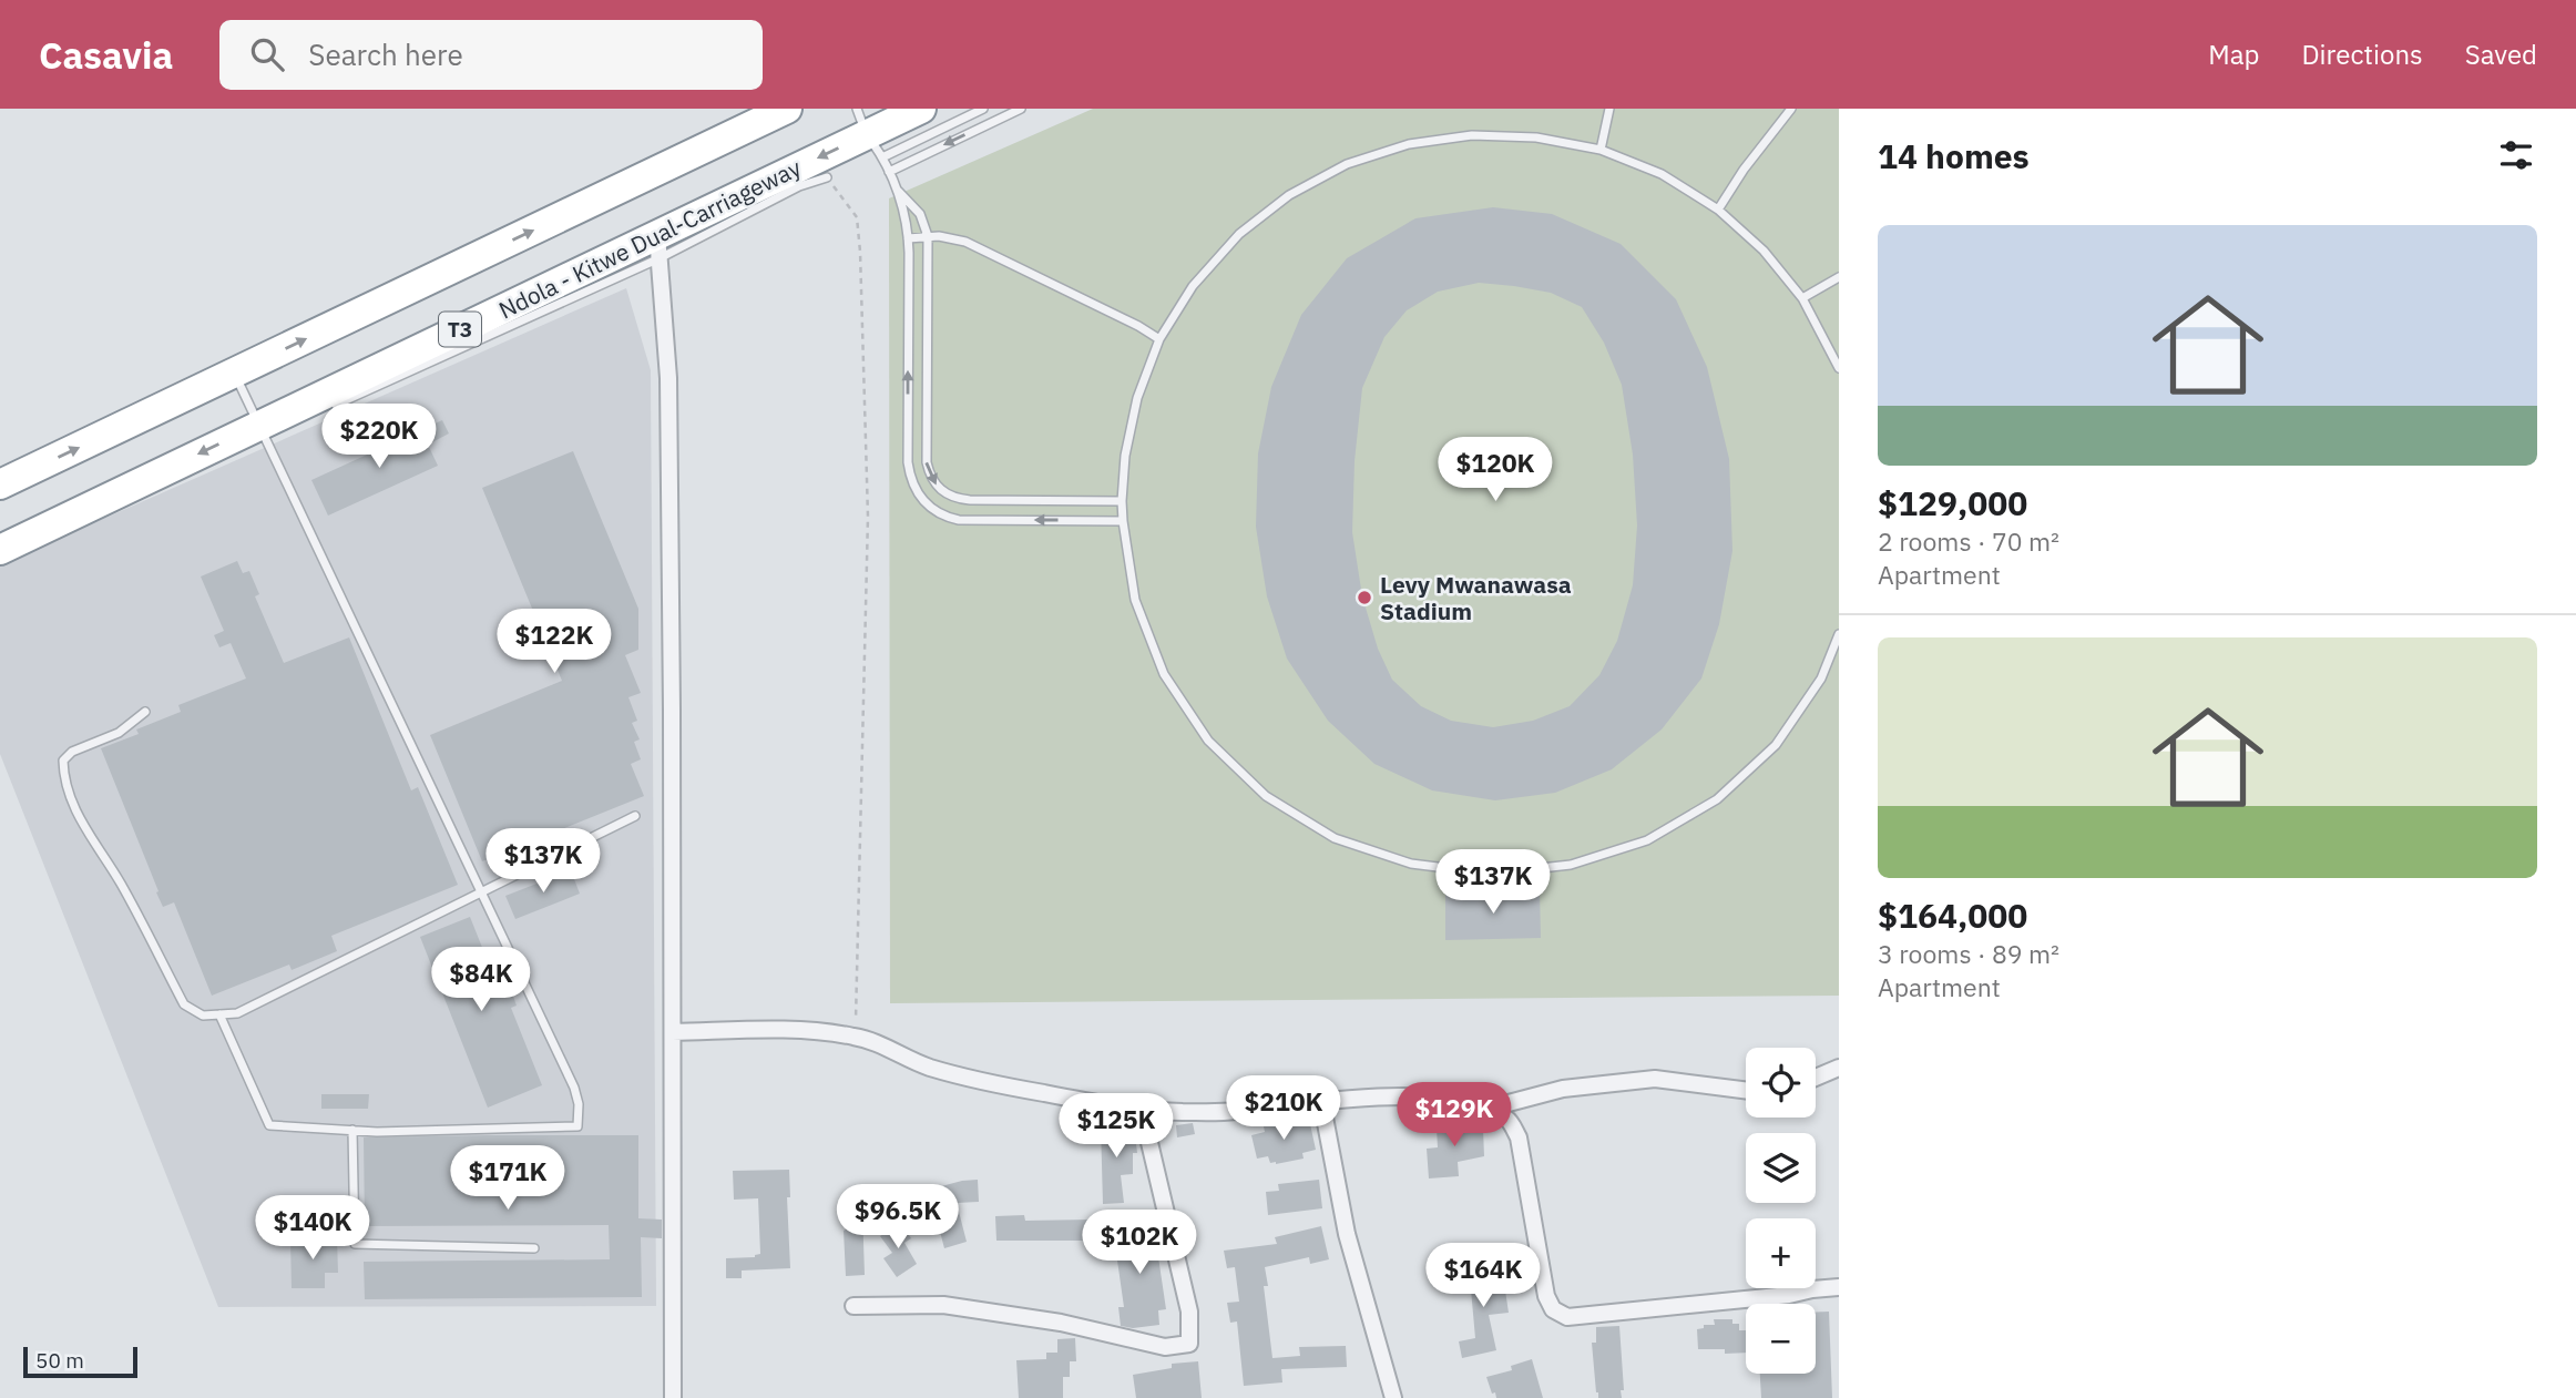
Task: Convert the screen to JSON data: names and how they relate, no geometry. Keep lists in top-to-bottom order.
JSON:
{
  "streets": {
    "highway": ["Ndola - Kitwe Dual-Carriageway", "T3"]
  },
  "places": ["Levy Mwanawasa Stadium"],
  "scale_bar": "50 m",
  "page": {
    "header": "Casavia",
    "search": "Search here",
    "nav": ["Map", "Directions", "Saved"],
    "heading": "14 homes",
    "list": [
      {
        "name": "$129,000",
        "note": "2 rooms · 70 m² · Apartment"
      },
      {
        "name": "$164,000",
        "note": "3 rooms · 89 m² · Apartment"
      }
    ],
    "price": [
      "$220K",
      "$120K",
      "$122K",
      "$137K",
      "$137K",
      "$84K",
      "$210K",
      "$129K",
      "$125K",
      "$171K",
      "$96.5K",
      "$140K",
      "$102K",
      "$164K"
    ],
    "map_buttons": ["+", "−"],
    "scale": "50 m"
  }
}
